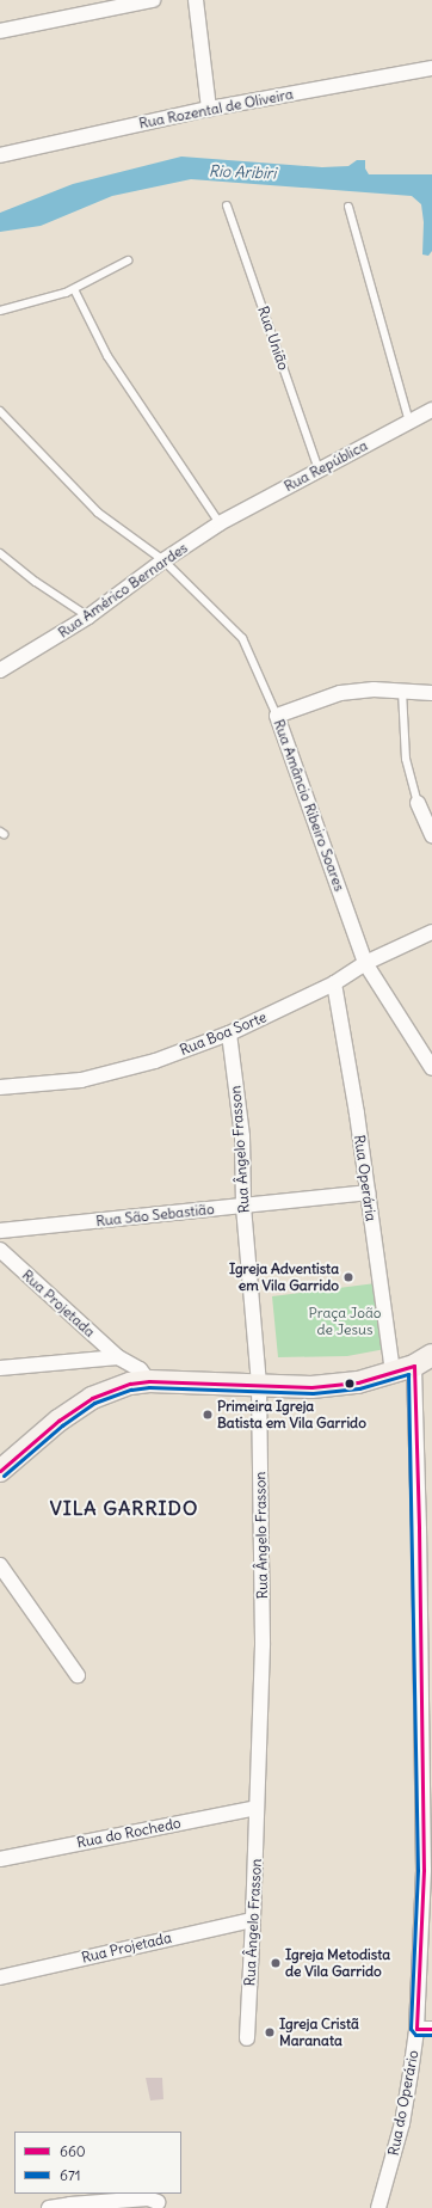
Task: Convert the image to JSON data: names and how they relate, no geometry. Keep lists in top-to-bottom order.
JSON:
{
  "streets": {
    "street": [
      "Rua Rozental de Oliveira",
      "Rua República",
      "Rua Américo Bernardes",
      "Rua Amâncio Ribeiro Soares",
      "Rua Boa Sorte",
      "Rua Ângelo Frasson",
      "Rua Operária",
      "Rua São Sebastião",
      "Rua Projetada",
      "Rua do Rochedo",
      "Rua do Operário"
    ],
    "lane": ["Rua União"]
  },
  "crossings": [
    ["Rua União", "Rua República"],
    ["Rua República", "Rua Américo Bernardes"],
    ["Rua Américo Bernardes", "Rua Amâncio Ribeiro Soares"],
    ["Rua Amâncio Ribeiro Soares", "Rua Boa Sorte"],
    ["Rua Boa Sorte", "Rua Ângelo Frasson"],
    ["Rua Boa Sorte", "Rua Operária"],
    ["Rua Ângelo Frasson", "Rua São Sebastião"],
    ["Rua Ângelo Frasson", "Rua Projetada"],
    ["Rua Ângelo Frasson", "Rua do Rochedo"],
    ["Rua Operária", "Rua São Sebastião"]
  ],
  "districts": ["VILA GARRIDO"],
  "water": ["Rio Aribiri"],
  "parks": ["Praça João de Jesus"],
  "places": [
    "Igreja Adventista em Vila Garrido",
    "Primeira Igreja Batista em Vila Garrido",
    "Igreja Metodista de Vila Garrido",
    "Igreja Cristã Maranata"
  ],
  "lines": ["transit line 660", "transit line 671"],
  "legend": ["660", "671"]
}
